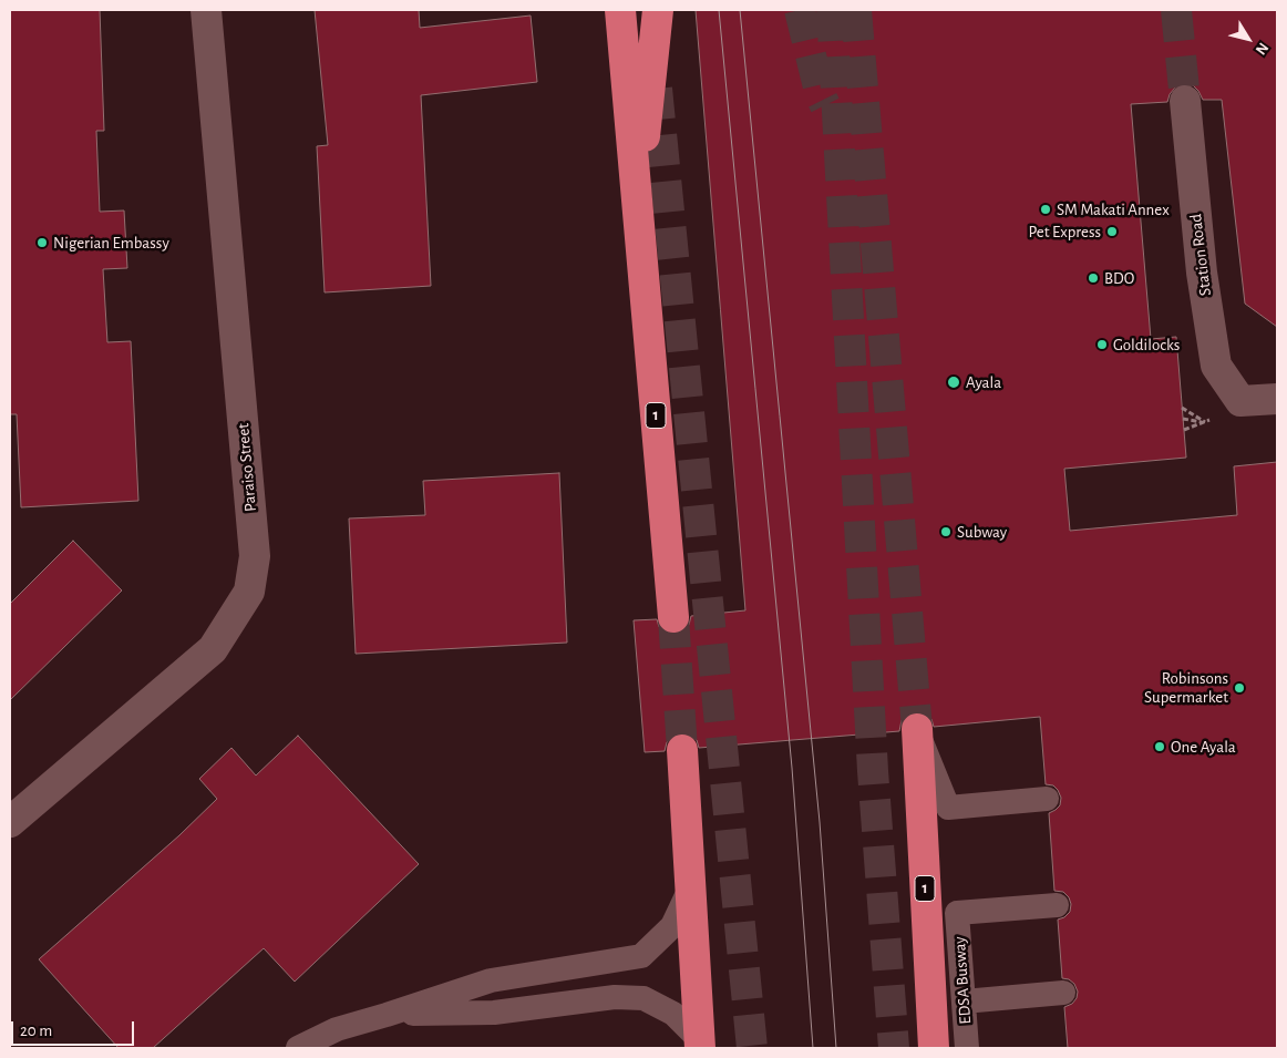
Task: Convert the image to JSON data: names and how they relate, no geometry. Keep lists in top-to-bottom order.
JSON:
{
  "streets": {
    "highway": ["1"],
    "street": ["Station Road", "Paraiso Street"],
    "lane": ["EDSA Busway"]
  },
  "places": [
    "SM Makati Annex",
    "Pet Express",
    "Nigerian Embassy",
    "BDO",
    "Goldilocks",
    "Ayala",
    "Subway",
    "Robinsons Supermarket",
    "One Ayala"
  ],
  "scale_bar": "20 m",
  "north": "bottom right"
}
